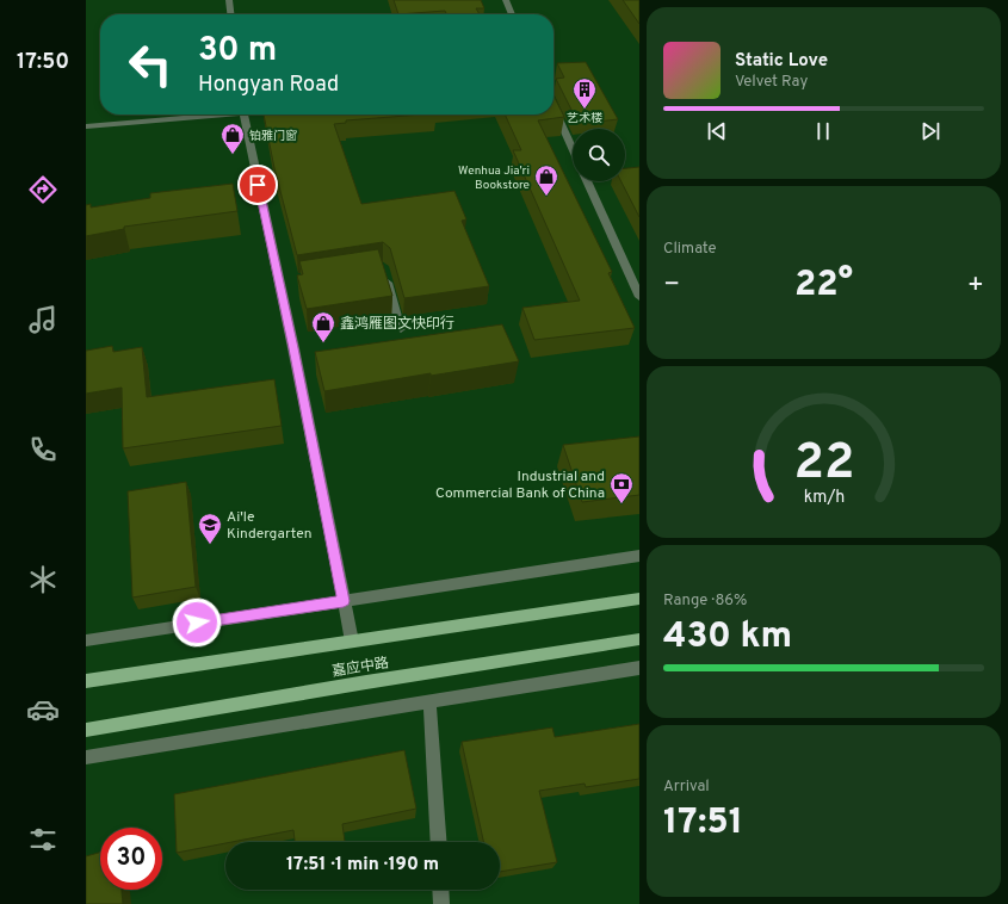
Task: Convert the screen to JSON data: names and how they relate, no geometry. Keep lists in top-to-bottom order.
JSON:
{
  "streets": {
    "main road": ["嘉应中路"]
  },
  "places": {
    "building": ["艺术楼"],
    "shop": ["铂雅门窗", "Wenhua Jia'ri Bookstore", "鑫鸿雁图文快印行"],
    "bank": ["Industrial and Commercial Bank of China"],
    "school or university": ["Ai'le Kindergarten"]
  },
  "page": {
    "tabs": "17:50",
    "turn": ["30 m", "Hongyan Road"],
    "song": ["Static Love", "Velvet Ray"],
    "tile": [
      "Climate",
      ["Range · 86%", "430 km"],
      ["Arrival", "17:51"]
    ],
    "heat": ["−", "22°", "+"],
    "limit": "30",
    "trip": "17:51 · 1 min · 190 m",
    "gauge": ["22", "km/h"]
  }
}
